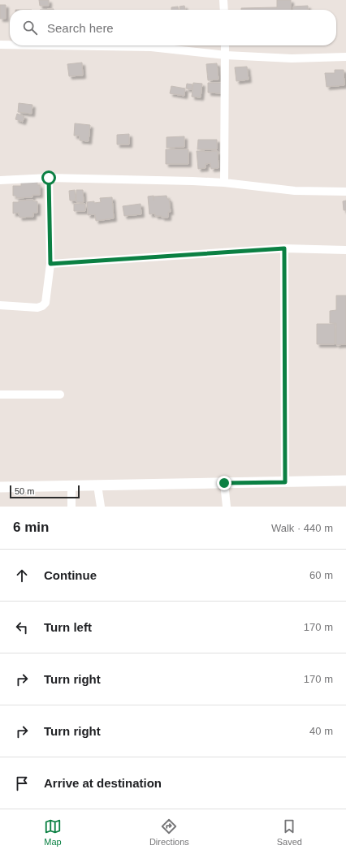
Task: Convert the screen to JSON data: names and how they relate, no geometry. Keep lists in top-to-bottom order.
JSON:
{
  "scale_bar": "50 m",
  "page": {
    "search": "Search here",
    "scale": "50 m",
    "heading": ["6 min", "Walk · 440 m"],
    "list": [
      ["Continue", "60 m"],
      ["Turn left", "170 m"],
      ["Turn right", "170 m"],
      ["Turn right", "40 m"],
      "Arrive at destination"
    ],
    "nav": ["Map", "Directions", "Saved"]
  }
}
